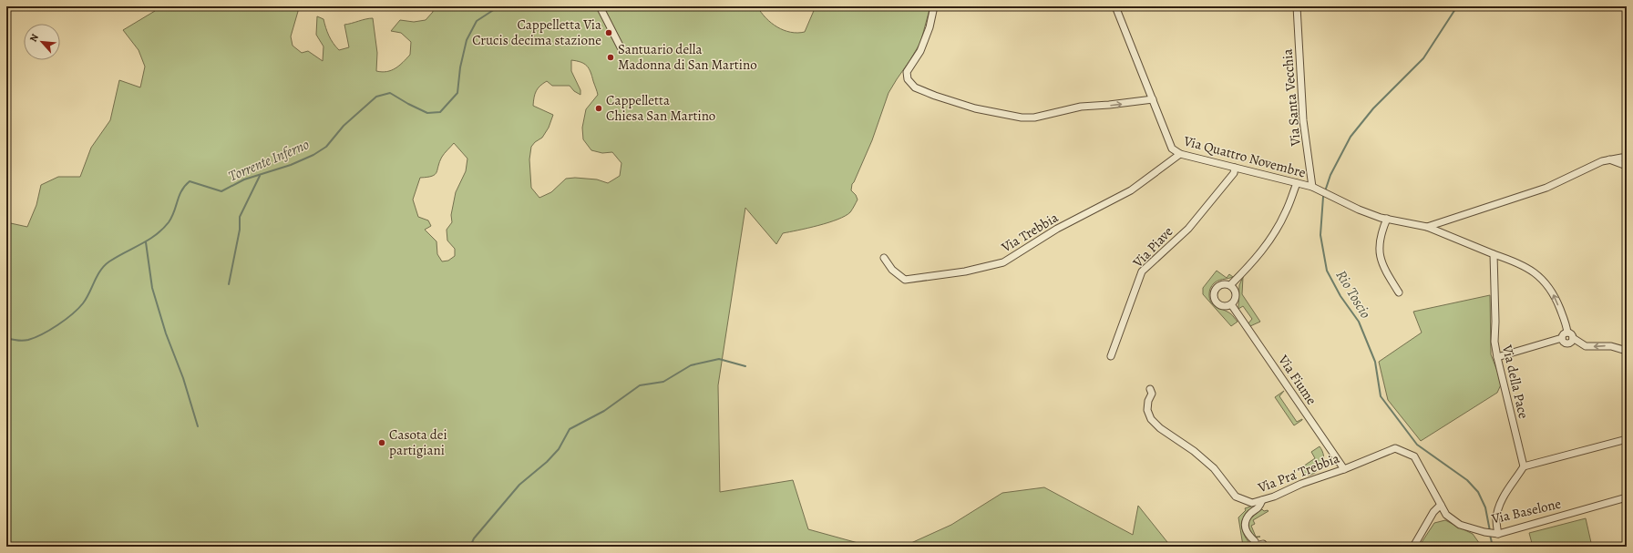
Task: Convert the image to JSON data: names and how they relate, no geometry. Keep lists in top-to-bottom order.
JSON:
{
  "streets": {
    "street": [
      "Via Santa Vecchia",
      "Via Quattro Novembre",
      "Via Trebbia",
      "Via Piave",
      "Via Fiume",
      "Via della Pace",
      "Via Pra' Trebbia",
      "Via Baselone"
    ]
  },
  "crossings": [
    ["Via Santa Vecchia", "Via Quattro Novembre"],
    ["Via Quattro Novembre", "Via Trebbia"],
    ["Via Quattro Novembre", "Via Piave"],
    ["Via Fiume", "Via Pra' Trebbia"],
    ["Via Pra' Trebbia", "Via Baselone"]
  ],
  "water": ["Torrente Inferno", "Rio Toscio"],
  "places": [
    "Cappelletta Via Crucis decima stazione",
    "Santuario della Madonna di San Martino",
    "Cappelletta Chiesa San Martino",
    "Casota dei partigiani"
  ],
  "north": "top left"
}
